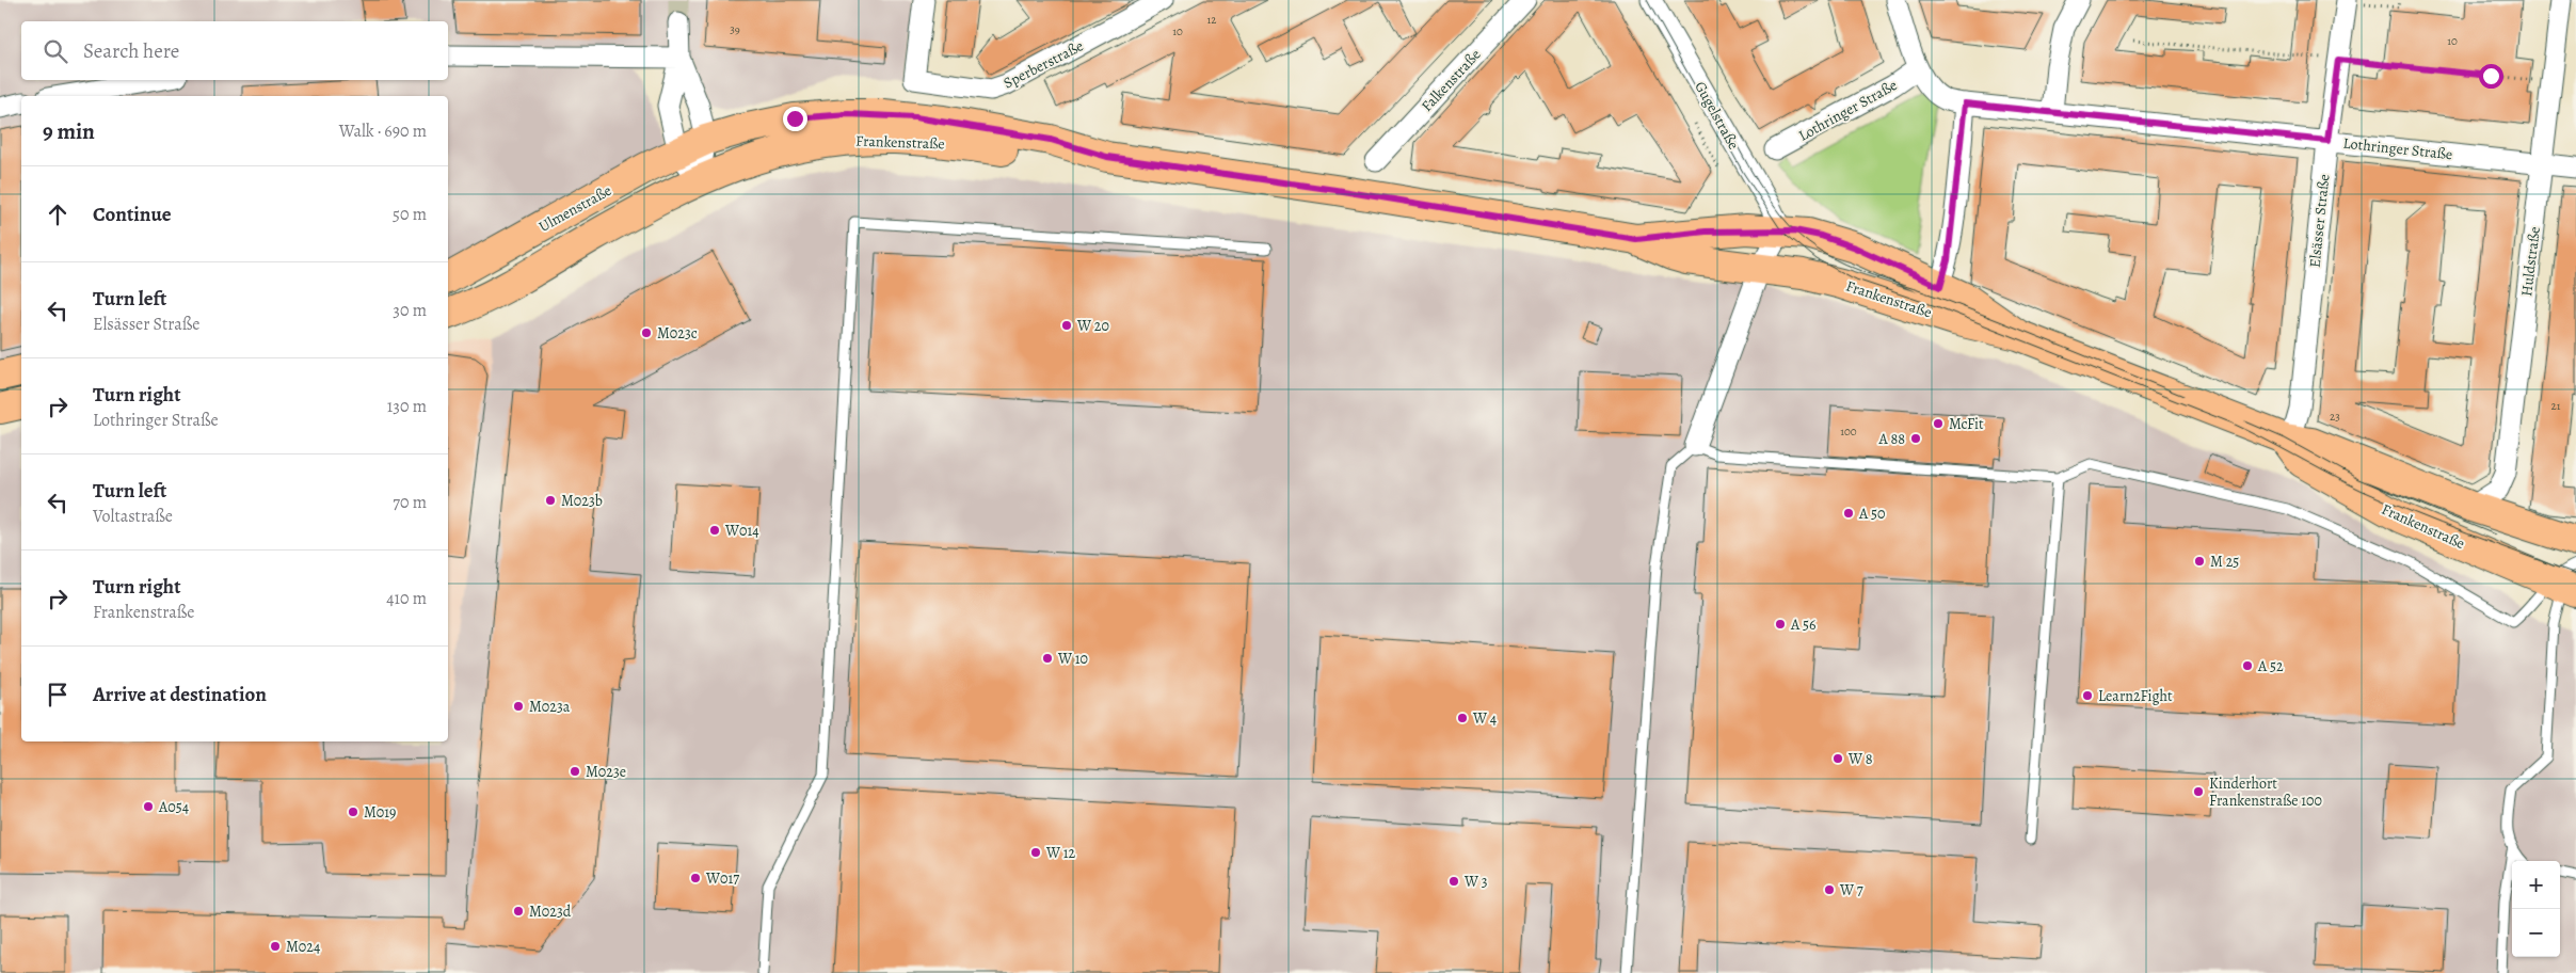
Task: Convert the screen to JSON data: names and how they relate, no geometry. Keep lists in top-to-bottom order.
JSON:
{
  "streets": {
    "main road": ["Frankenstraße", "Ulmenstraße"],
    "street": [
      "Sperberstraße",
      "Falkenstraße",
      "Lothringer Straße",
      "Gugelstraße",
      "Elsässer Straße",
      "Huldstraße"
    ]
  },
  "crossings": [
    ["Lothringer Straße", "Elsässer Straße"],
    ["Lothringer Straße", "Huldstraße"],
    ["Gugelstraße", "Frankenstraße"],
    ["Frankenstraße", "Ulmenstraße"],
    ["Frankenstraße", "Elsässer Straße"],
    ["Frankenstraße", "Huldstraße"]
  ],
  "places": [
    "W 20",
    "M023c",
    "McFit",
    "A 88",
    "M023b",
    "A 50",
    "W014",
    "M 25",
    "A 56",
    "W 10",
    "A 52",
    "Learn2Fight",
    "M023a",
    "W 4",
    "W 8",
    "M023e",
    "Kinderhort Frankenstraße 100",
    "A054",
    "M019",
    "W 12",
    "W017",
    "W 3",
    "W 7",
    "M023d",
    "M024"
  ],
  "house_numbers": [
    "12",
    "39",
    "10",
    "10",
    "21",
    "23",
    "100"
  ],
  "page": {
    "search": "Search here",
    "heading": ["9 min", "Walk · 690 m"],
    "list": [
      ["Continue", "50 m"],
      ["Turn left", "Elsässer Straße", "30 m"],
      ["Turn right", "Lothringer Straße", "130 m"],
      ["Turn left", "Voltastraße", "70 m"],
      ["Turn right", "Frankenstraße", "410 m"],
      "Arrive at destination"
    ],
    "map_buttons": ["+", "−"]
  }
}
